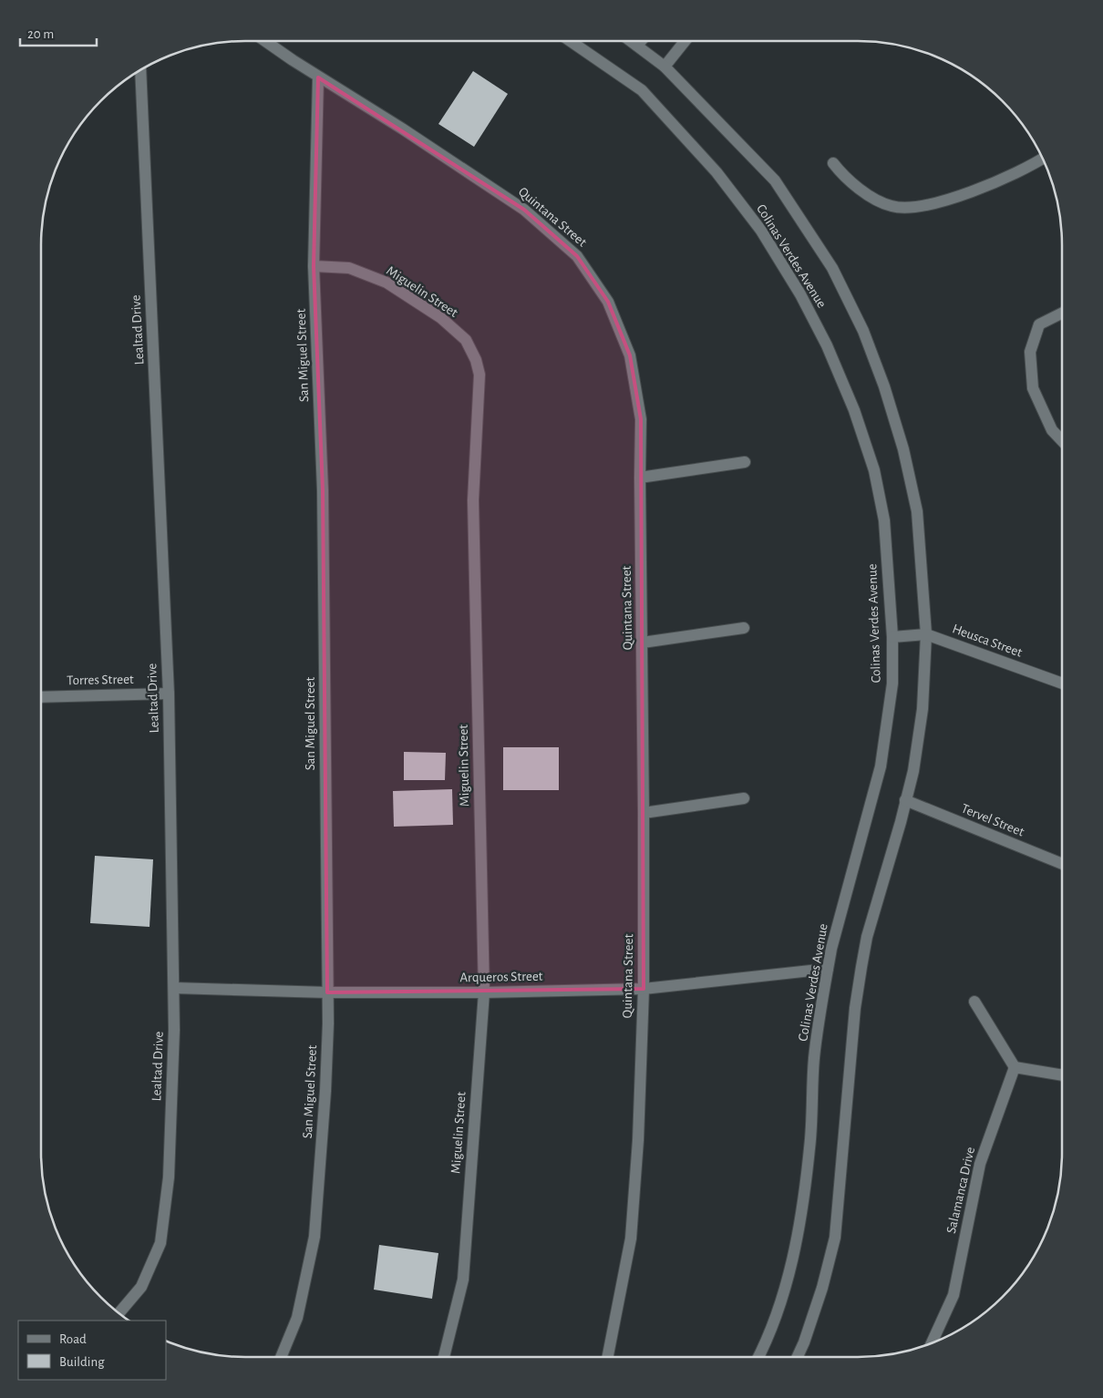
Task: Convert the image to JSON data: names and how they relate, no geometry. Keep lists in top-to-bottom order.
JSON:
{
  "streets": {
    "street": [
      "Quintana Street",
      "Colinas Verdes Avenue",
      "Miguelin Street",
      "Lealtad Drive",
      "San Miguel Street",
      "Heusca Street",
      "Torres Street",
      "Tervel Street",
      "Arqueros Street",
      "Salamanca Drive"
    ]
  },
  "crossings": [
    ["Quintana Street", "San Miguel Street"],
    ["Quintana Street", "Arqueros Street"],
    ["Colinas Verdes Avenue", "Heusca Street"],
    ["Colinas Verdes Avenue", "Tervel Street"],
    ["Colinas Verdes Avenue", "Arqueros Street"],
    ["Miguelin Street", "San Miguel Street"],
    ["Miguelin Street", "Arqueros Street"],
    ["Lealtad Drive", "Torres Street"],
    ["Lealtad Drive", "Arqueros Street"],
    ["San Miguel Street", "Arqueros Street"]
  ],
  "legend": ["Road", "Building"],
  "scale_bar": "20 m"
}
